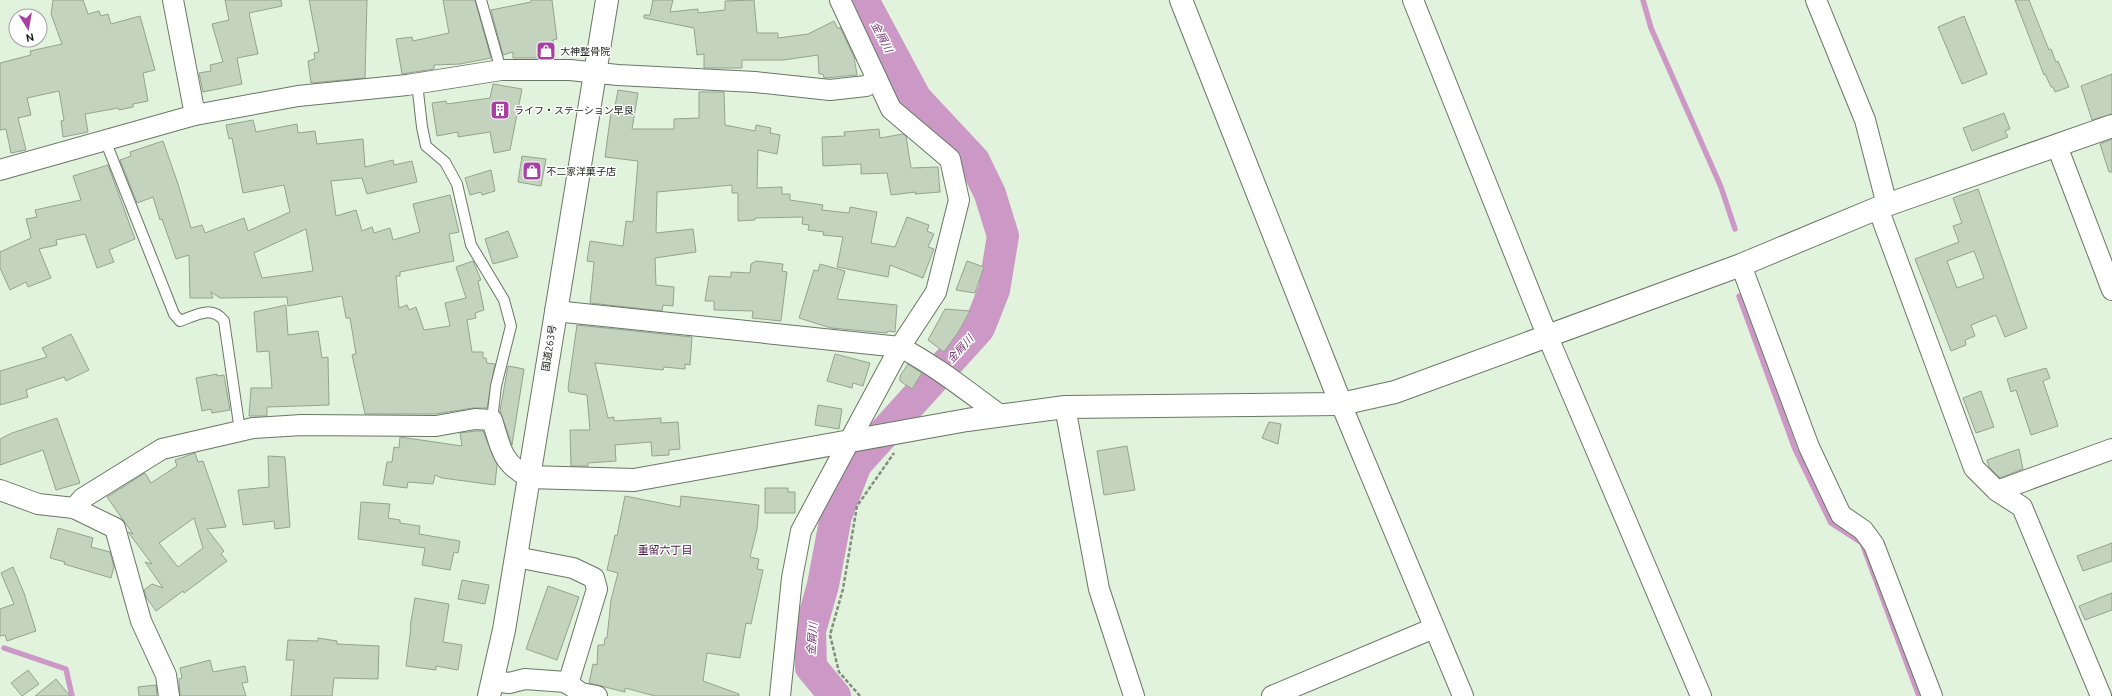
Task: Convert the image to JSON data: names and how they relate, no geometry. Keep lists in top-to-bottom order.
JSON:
{
  "streets": {
    "main road": ["国道263号"]
  },
  "districts": ["重留六丁目"],
  "water": ["金屑川"],
  "places": {
    "shop": ["大神整骨院", "不二家洋菓子店"],
    "building": ["ライフ・ステーション早良"]
  },
  "north": "bottom"
}
